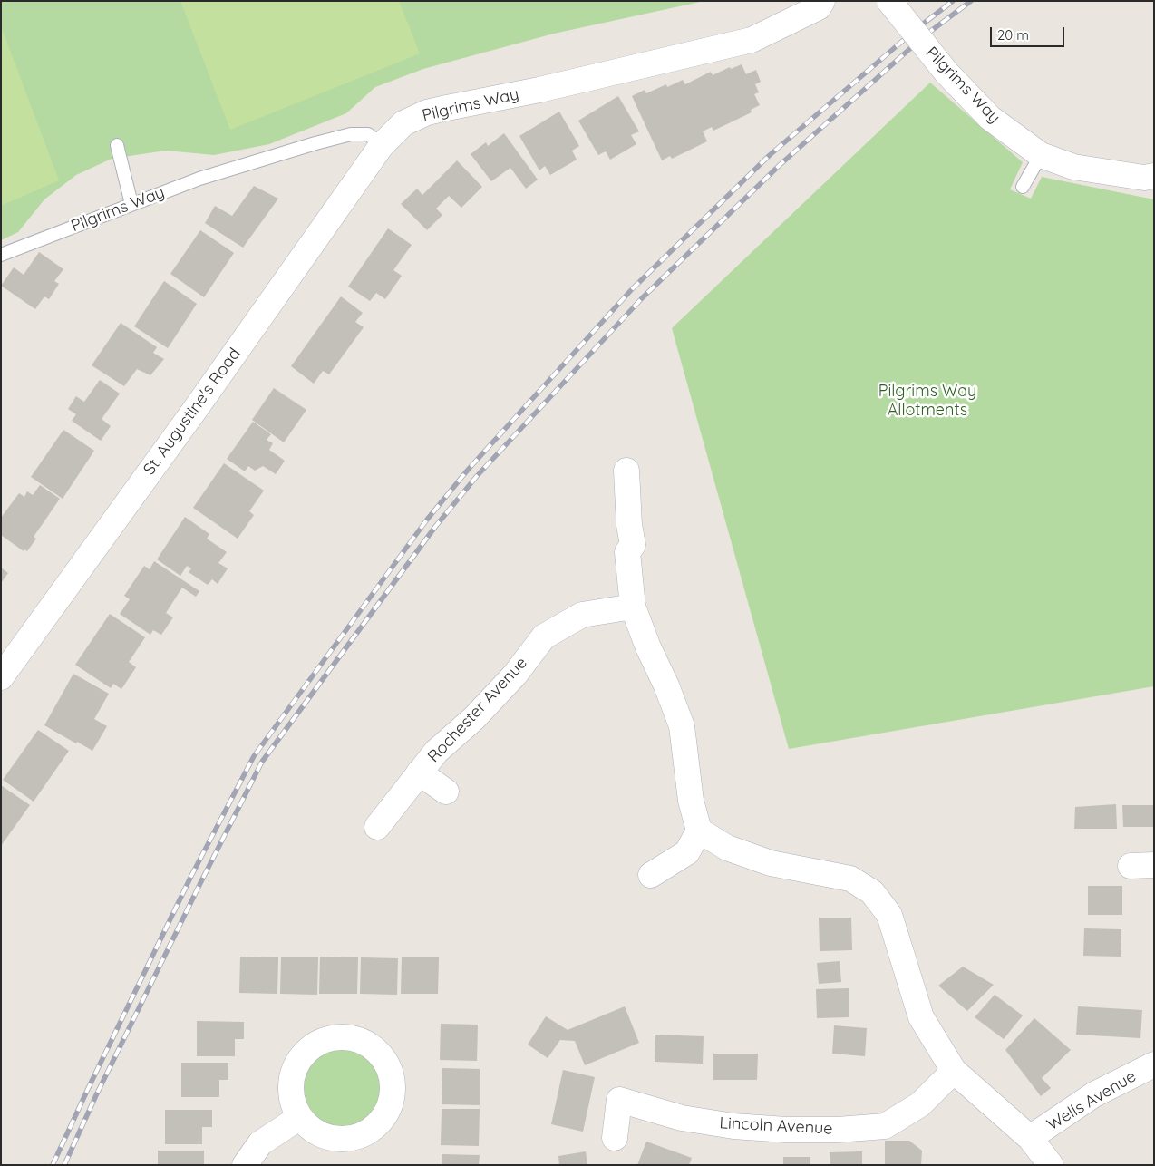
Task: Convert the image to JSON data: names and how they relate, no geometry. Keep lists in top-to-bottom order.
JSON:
{
  "streets": {
    "street": [
      "Pilgrims Way",
      "St. Augustine's Road",
      "Rochester Avenue",
      "Wells Avenue",
      "Lincoln Avenue"
    ]
  },
  "crossings": [
    ["Pilgrims Way", "St. Augustine's Road"]
  ],
  "parks": ["Pilgrims Way Allotments"],
  "scale_bar": "20 m"
}
